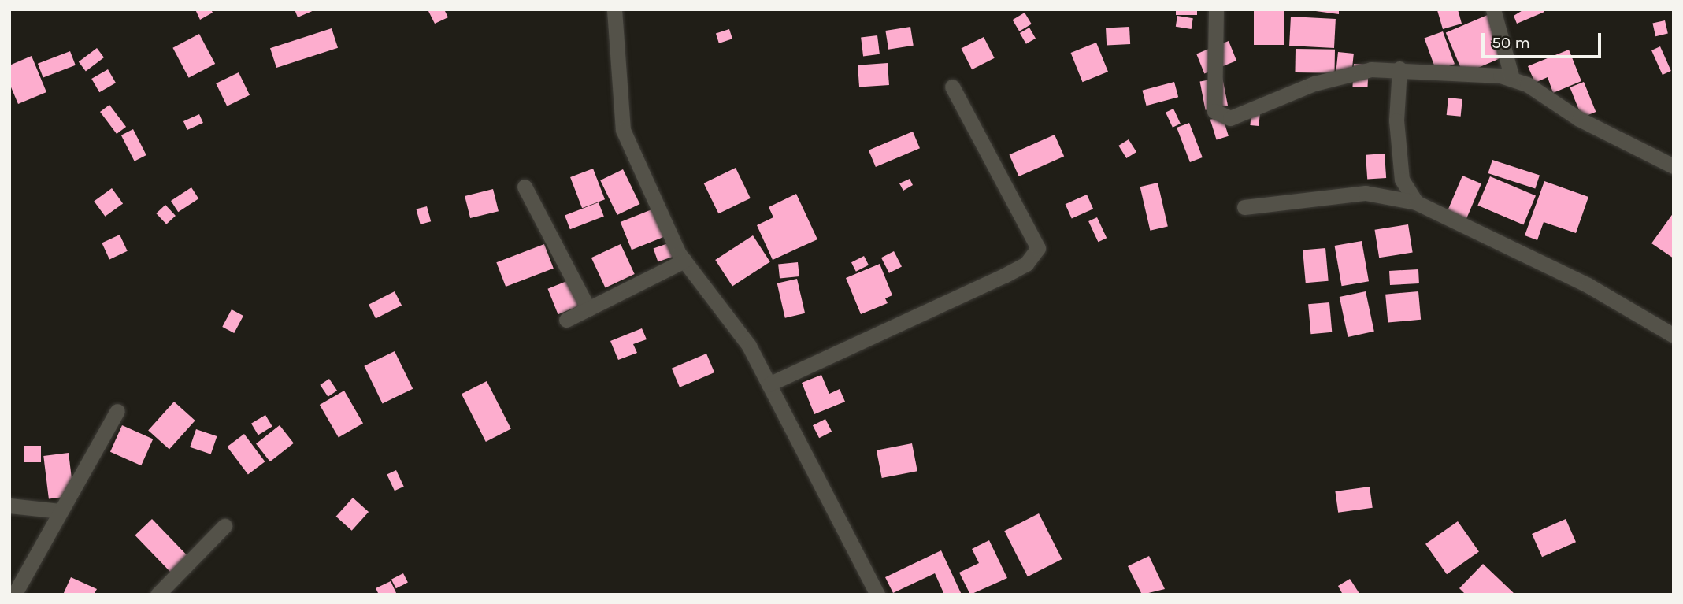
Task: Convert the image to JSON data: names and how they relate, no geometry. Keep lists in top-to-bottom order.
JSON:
{
  "scale_bar": "50 m"
}
